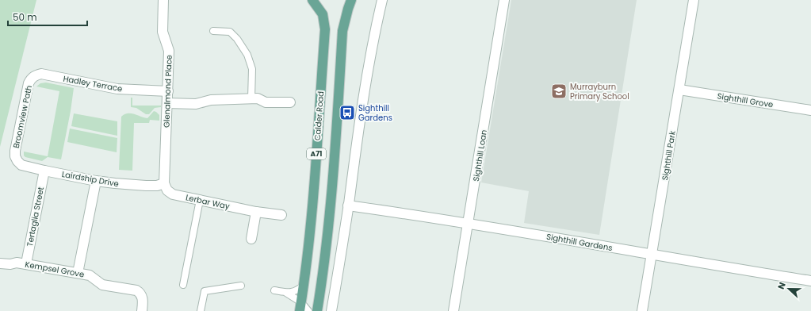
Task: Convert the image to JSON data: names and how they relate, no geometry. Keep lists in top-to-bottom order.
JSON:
{
  "streets": {
    "main road": ["Calder Road", "A71"],
    "street": [
      "Hadley Terrace",
      "Glenalmond Place",
      "Sighthill Grove",
      "Broomview Path",
      "Sighthill Loan",
      "Sighthill Park",
      "Lairdship Drive",
      "Lerbar Way",
      "Tertaglia Street",
      "Sighthill Gardens",
      "Kempsel Grove"
    ]
  },
  "crossings": [
    ["Hadley Terrace", "Glenalmond Place"],
    ["Hadley Terrace", "Broomview Path"],
    ["Glenalmond Place", "Lairdship Drive"],
    ["Glenalmond Place", "Lerbar Way"],
    ["Sighthill Grove", "Sighthill Park"],
    ["Broomview Path", "Lairdship Drive"],
    ["Sighthill Loan", "Sighthill Gardens"],
    ["Sighthill Park", "Sighthill Gardens"],
    ["Lairdship Drive", "Lerbar Way"],
    ["Lairdship Drive", "Tertaglia Street"],
    ["Tertaglia Street", "Kempsel Grove"]
  ],
  "places": {
    "school or university": ["Murrayburn Primary School"],
    "bus stop": ["Sighthill Gardens"]
  },
  "scale_bar": "50 m",
  "north": "left"
}
